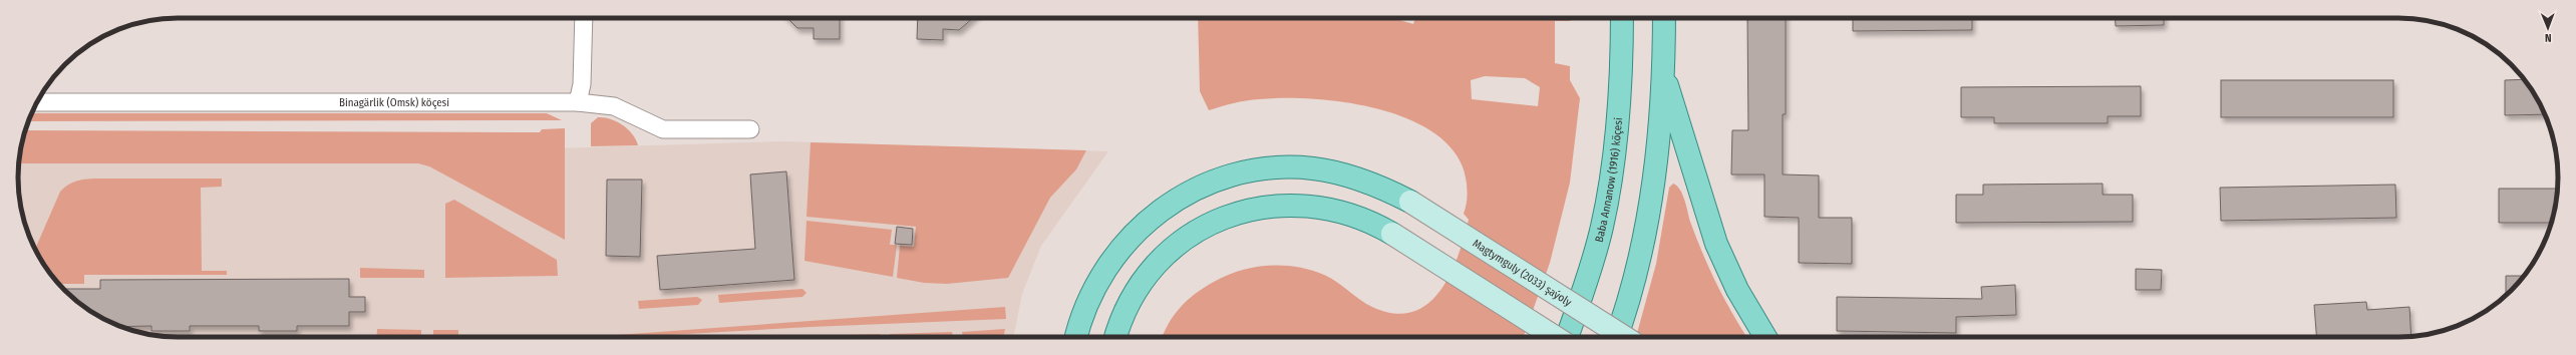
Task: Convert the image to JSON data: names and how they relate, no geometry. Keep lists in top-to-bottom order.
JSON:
{
  "streets": {
    "main road": ["Baba Annanow (1916) köçesi", "Magtymguly (2033) şaýoly"],
    "street": ["Binagärlik (Omsk) köçesi"]
  },
  "north": "bottom"
}
